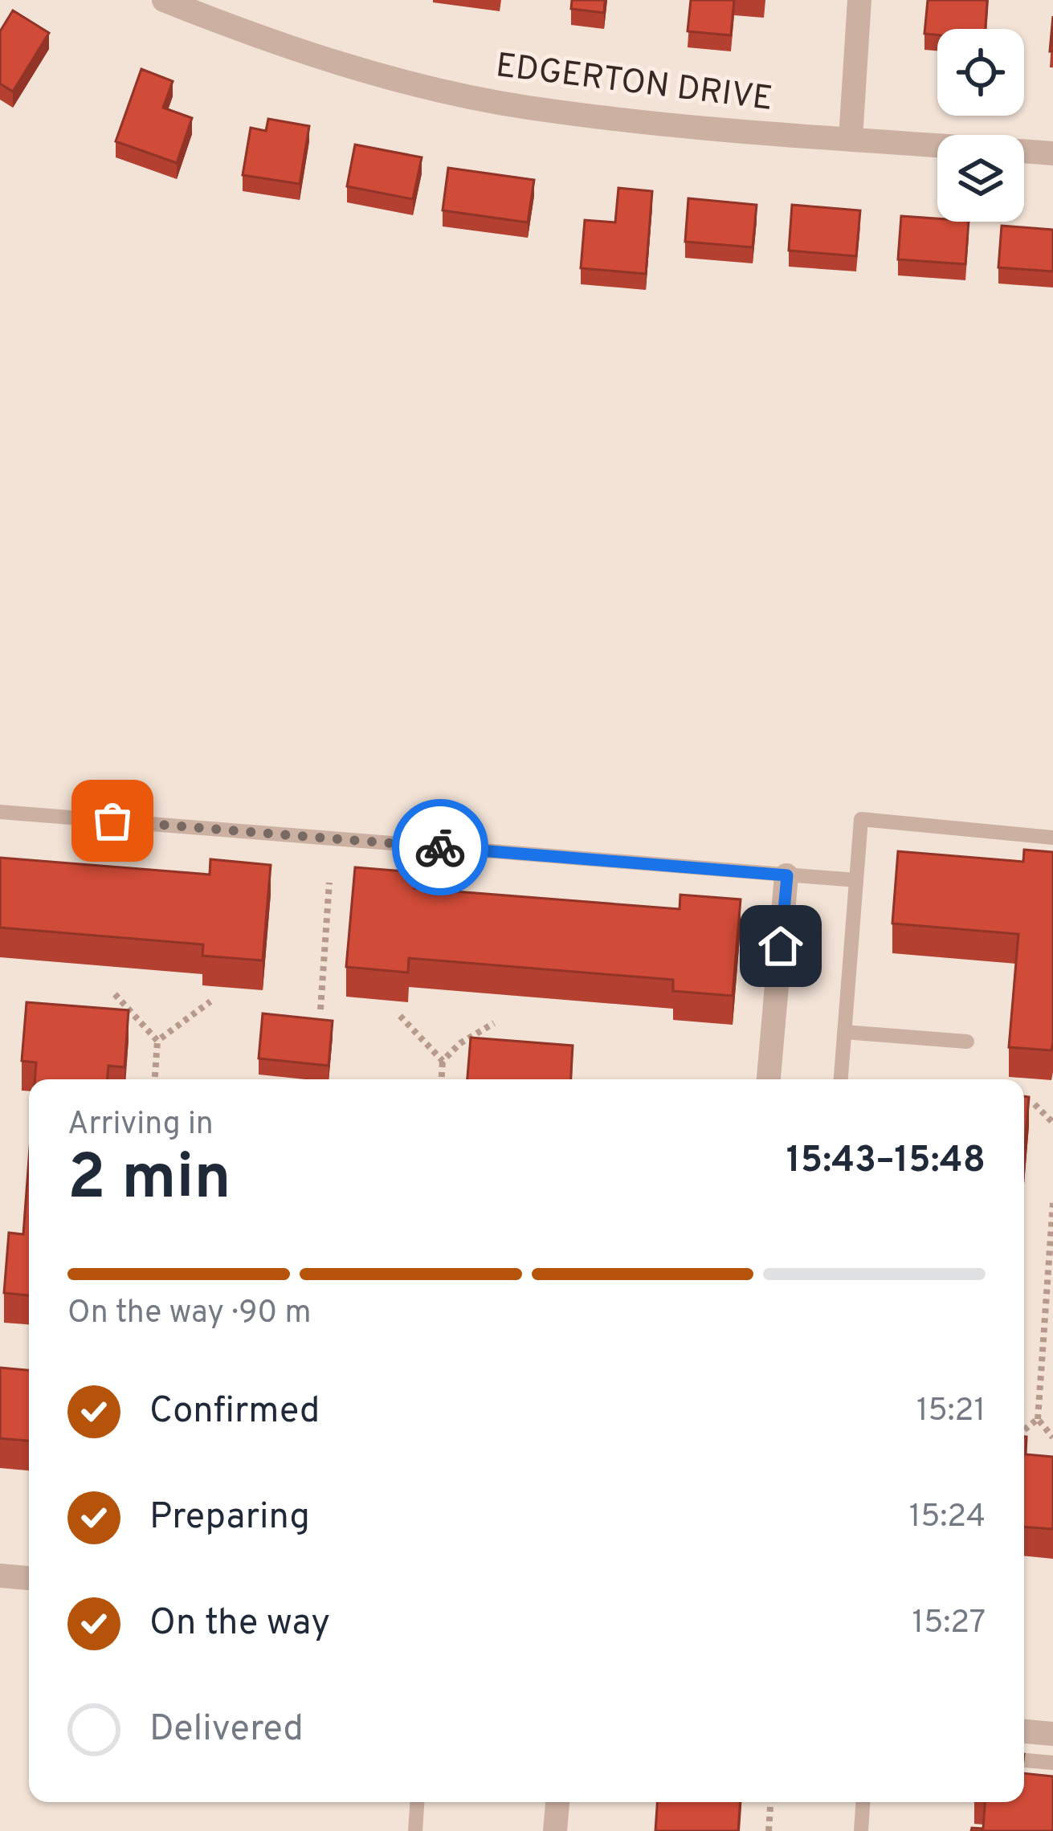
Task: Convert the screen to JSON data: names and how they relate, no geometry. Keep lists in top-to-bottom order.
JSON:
{
  "streets": {
    "street": ["EDGERTON DRIVE"]
  },
  "page": {
    "heading": ["2 min", "Arriving in", "15:43–15:48"],
    "bar": "On the way · 90 m",
    "list": [
      ["Confirmed", "15:21"],
      ["Preparing", "15:24"],
      ["On the way", "15:27"],
      "Delivered"
    ]
  }
}
